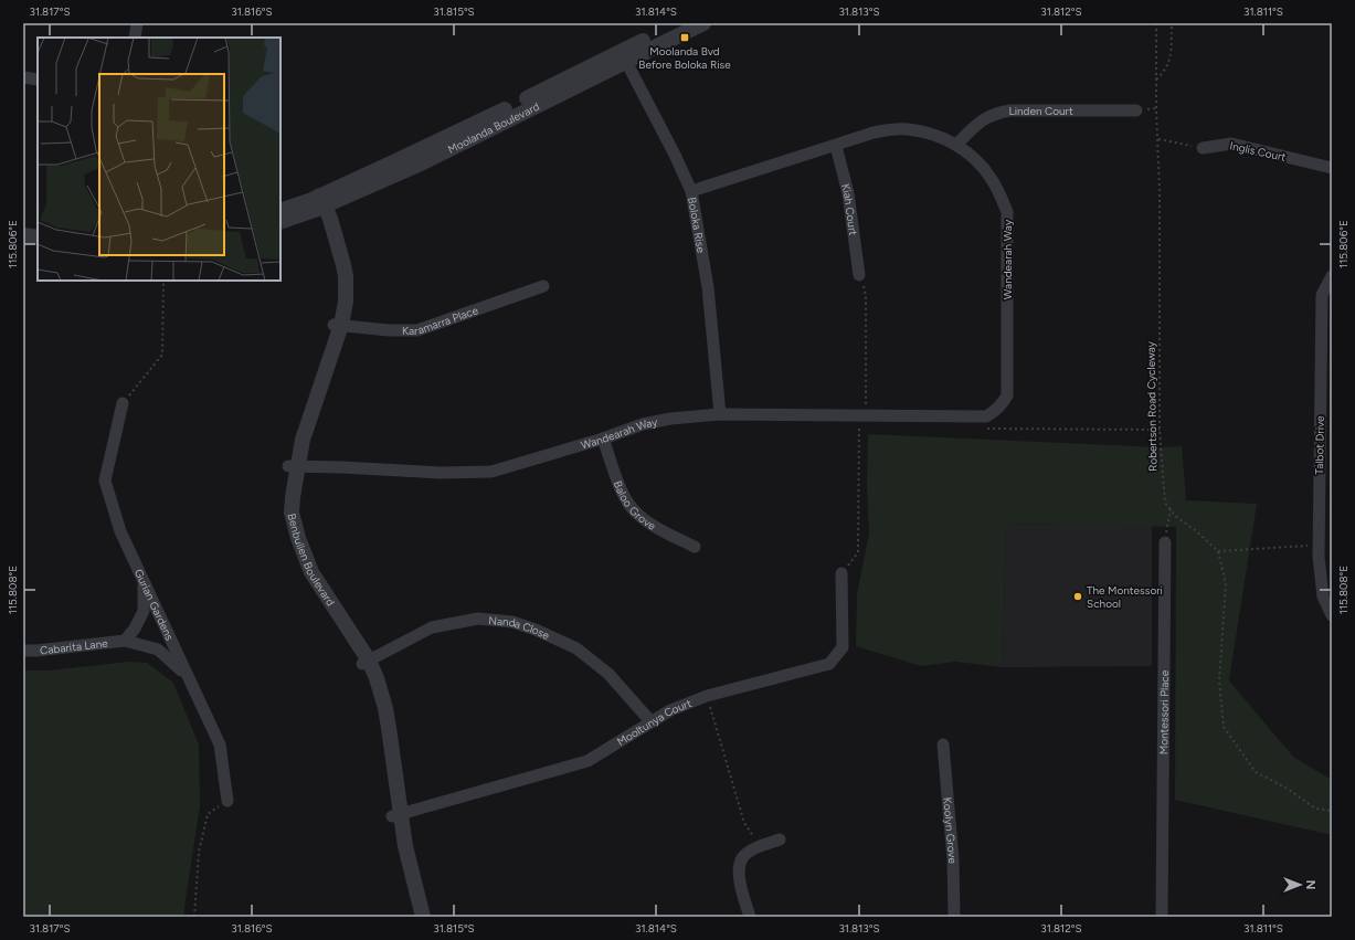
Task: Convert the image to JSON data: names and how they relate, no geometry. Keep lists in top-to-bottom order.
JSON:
{
  "streets": {
    "street": [
      "Linden Court",
      "Moolanda Boulevard",
      "Inglis Court",
      "Kiah Court",
      "Boloka Rise",
      "Wandearah Way",
      "Karamarra Place",
      "Talbot Drive",
      "Baloo Grove",
      "Benbullen Boulevard",
      "Gurian Gardens",
      "Nanda Close",
      "Cabarita Lane",
      "Montessori Place",
      "Mooltunya Court",
      "Koolyn Grove"
    ],
    "path": ["Robertson Road Cycleway"]
  },
  "crossings": [
    ["Linden Court", "Wandearah Way"],
    ["Moolanda Boulevard", "Boloka Rise"],
    ["Moolanda Boulevard", "Benbullen Boulevard"],
    ["Kiah Court", "Wandearah Way"],
    ["Boloka Rise", "Wandearah Way"],
    ["Wandearah Way", "Baloo Grove"],
    ["Wandearah Way", "Benbullen Boulevard"],
    ["Karamarra Place", "Benbullen Boulevard"],
    ["Benbullen Boulevard", "Nanda Close"],
    ["Benbullen Boulevard", "Mooltunya Court"],
    ["Gurian Gardens", "Cabarita Lane"],
    ["Nanda Close", "Mooltunya Court"]
  ],
  "places": {
    "transit": ["Moolanda Bvd Before Boloka Rise"],
    "other": ["The Montessori School"]
  },
  "north": "right",
  "coordinates": [
    "31.817°S",
    "31.816°S",
    "31.815°S",
    "31.814°S",
    "31.813°S",
    "31.812°S",
    "31.811°S",
    "115.806°E",
    "115.808°E"
  ]
}
